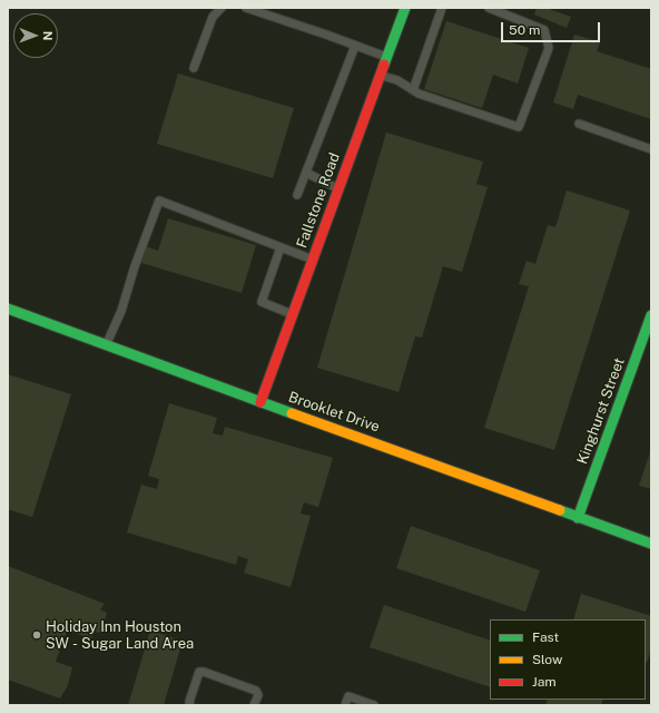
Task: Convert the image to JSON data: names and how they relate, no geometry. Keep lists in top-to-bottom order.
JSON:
{
  "streets": {
    "street": ["Fallstone Road", "Kinghurst Street", "Brooklet Drive"]
  },
  "crossings": [
    ["Fallstone Road", "Brooklet Drive"],
    ["Kinghurst Street", "Brooklet Drive"]
  ],
  "places": ["Holiday Inn Houston SW - Sugar Land Area"],
  "legend": ["Fast", "Slow", "Jam"],
  "scale_bar": "50 m",
  "north": "right"
}
